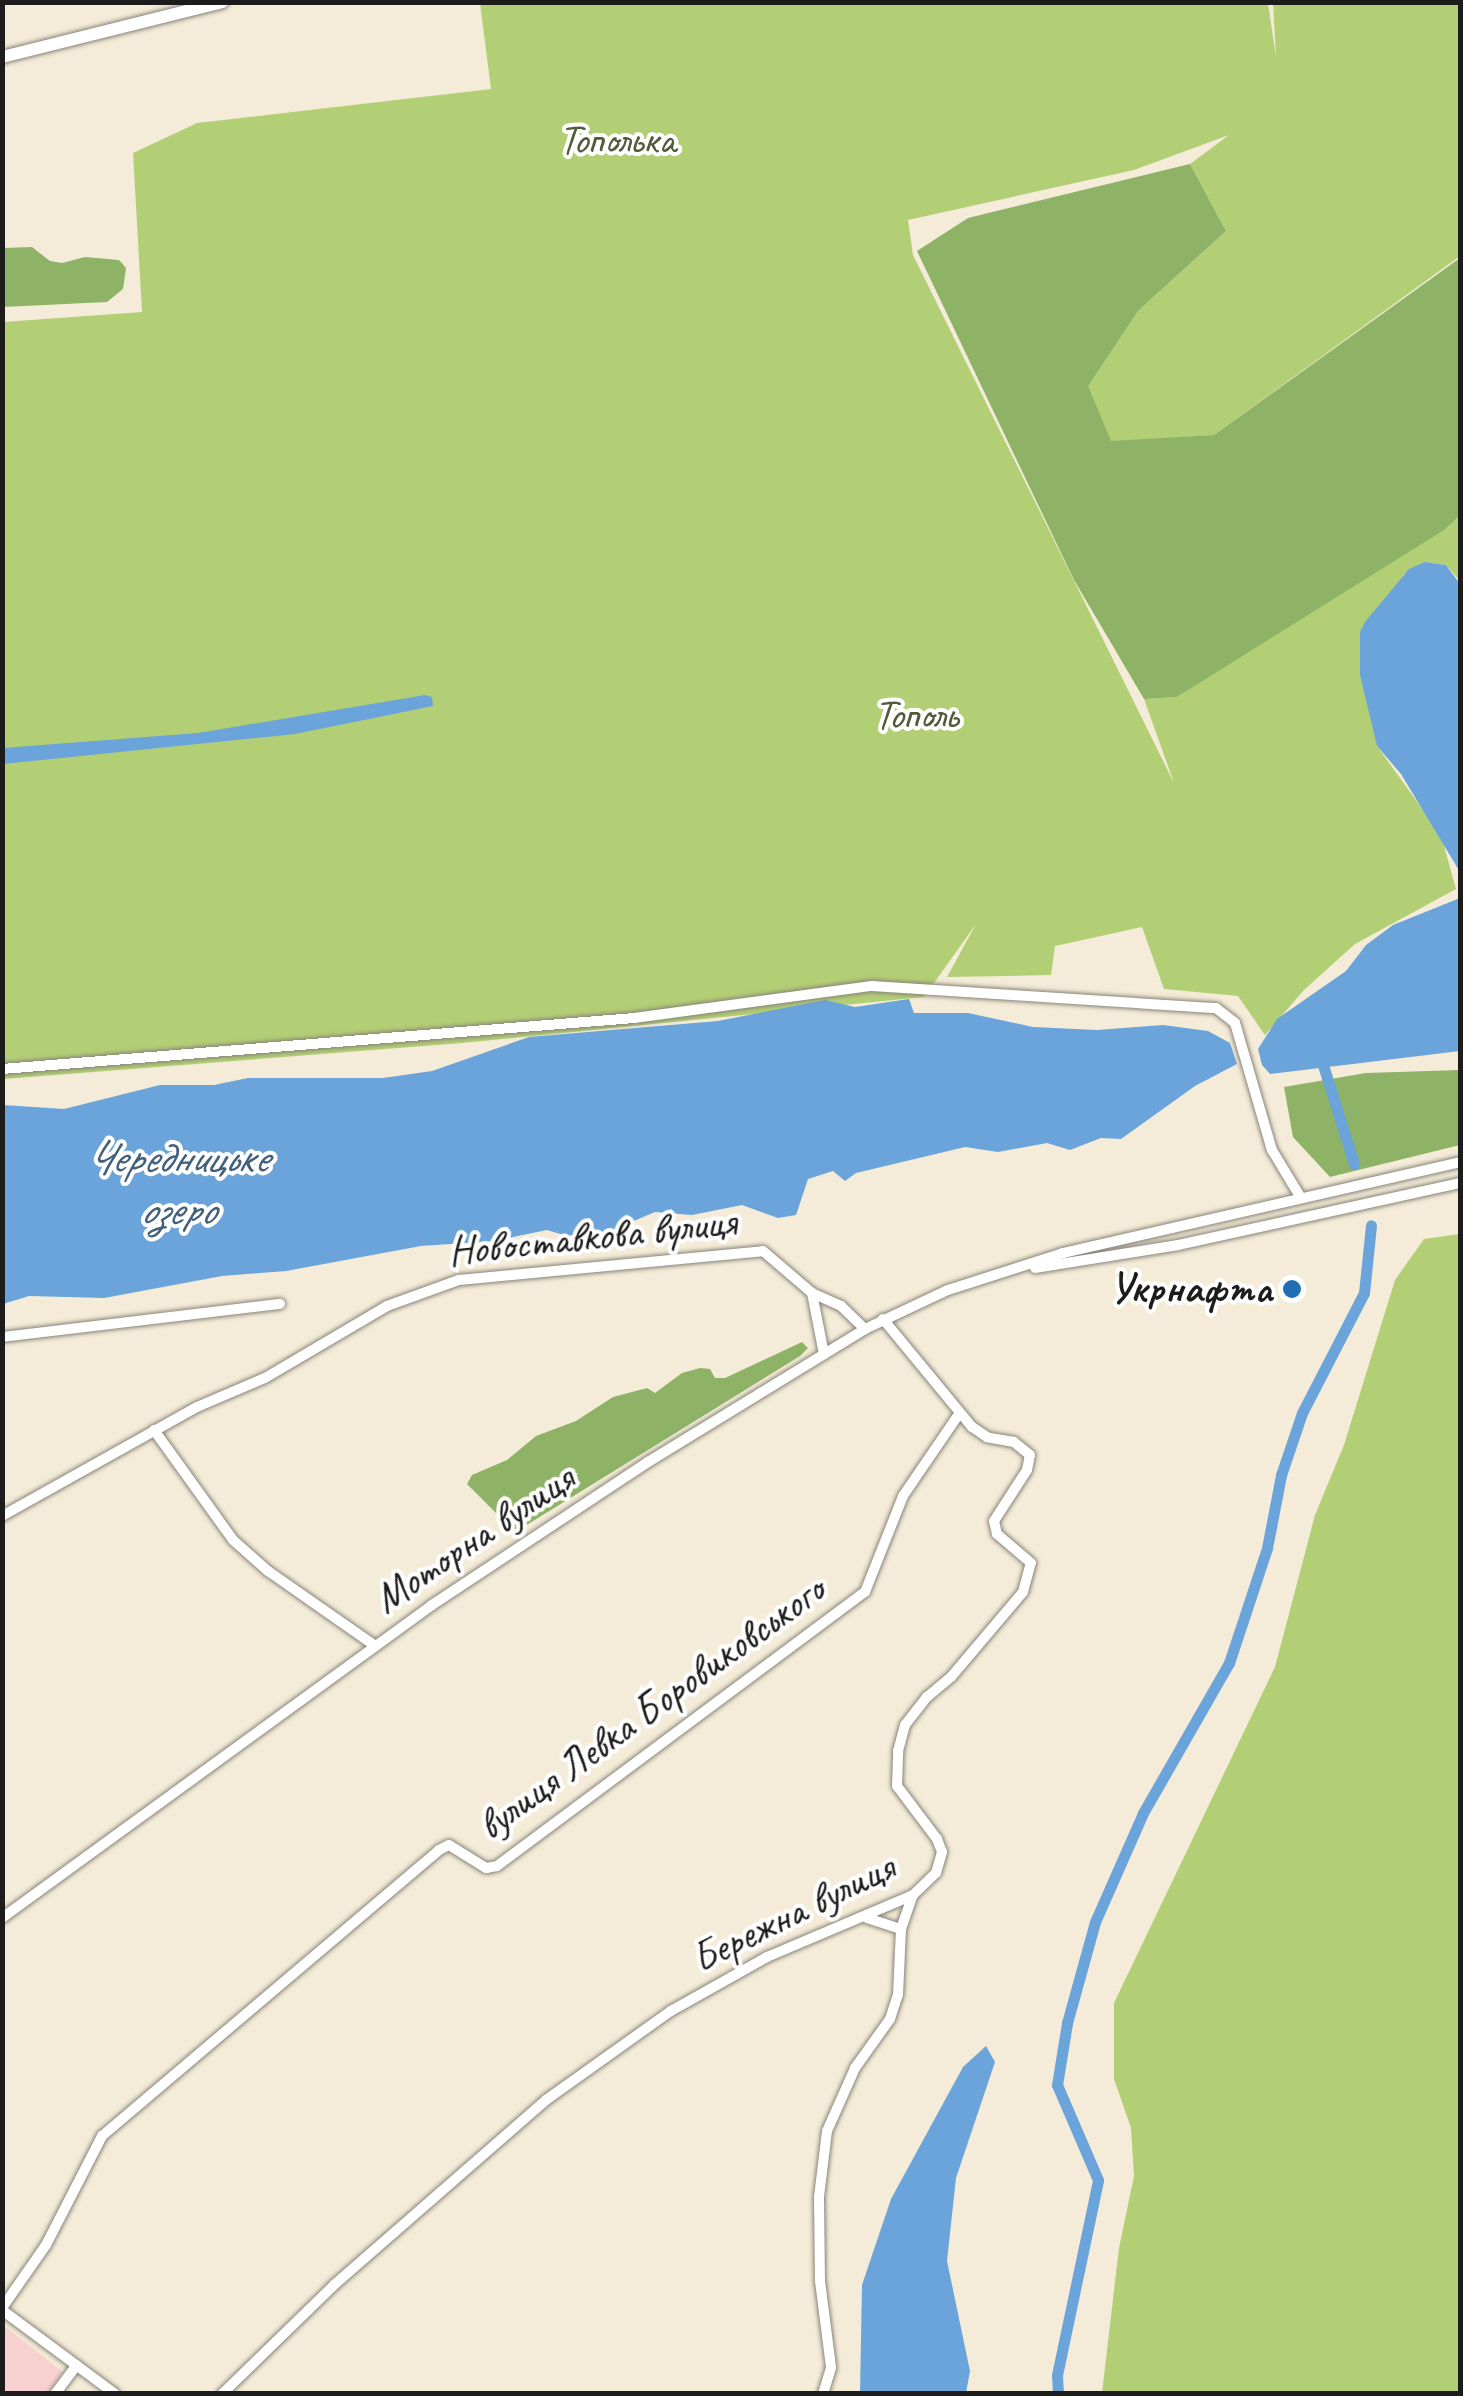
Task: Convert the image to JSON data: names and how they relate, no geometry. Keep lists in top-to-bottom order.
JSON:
{
  "streets": {
    "street": [
      "Новоставкова вулиця",
      "Моторна вулиця",
      "вулиця Левка Боровиковського",
      "Бережна вулиця"
    ]
  },
  "crossings": [
    ["Новоставкова вулиця", "Моторна вулиця"],
    ["Моторна вулиця", "Бережна вулиця"],
    ["вулиця Левка Боровиковського", "Бережна вулиця"]
  ],
  "water": ["Чередницьке озеро"],
  "parks": ["Тополька", "Тополь"],
  "places": ["Укрнафта"]
}
